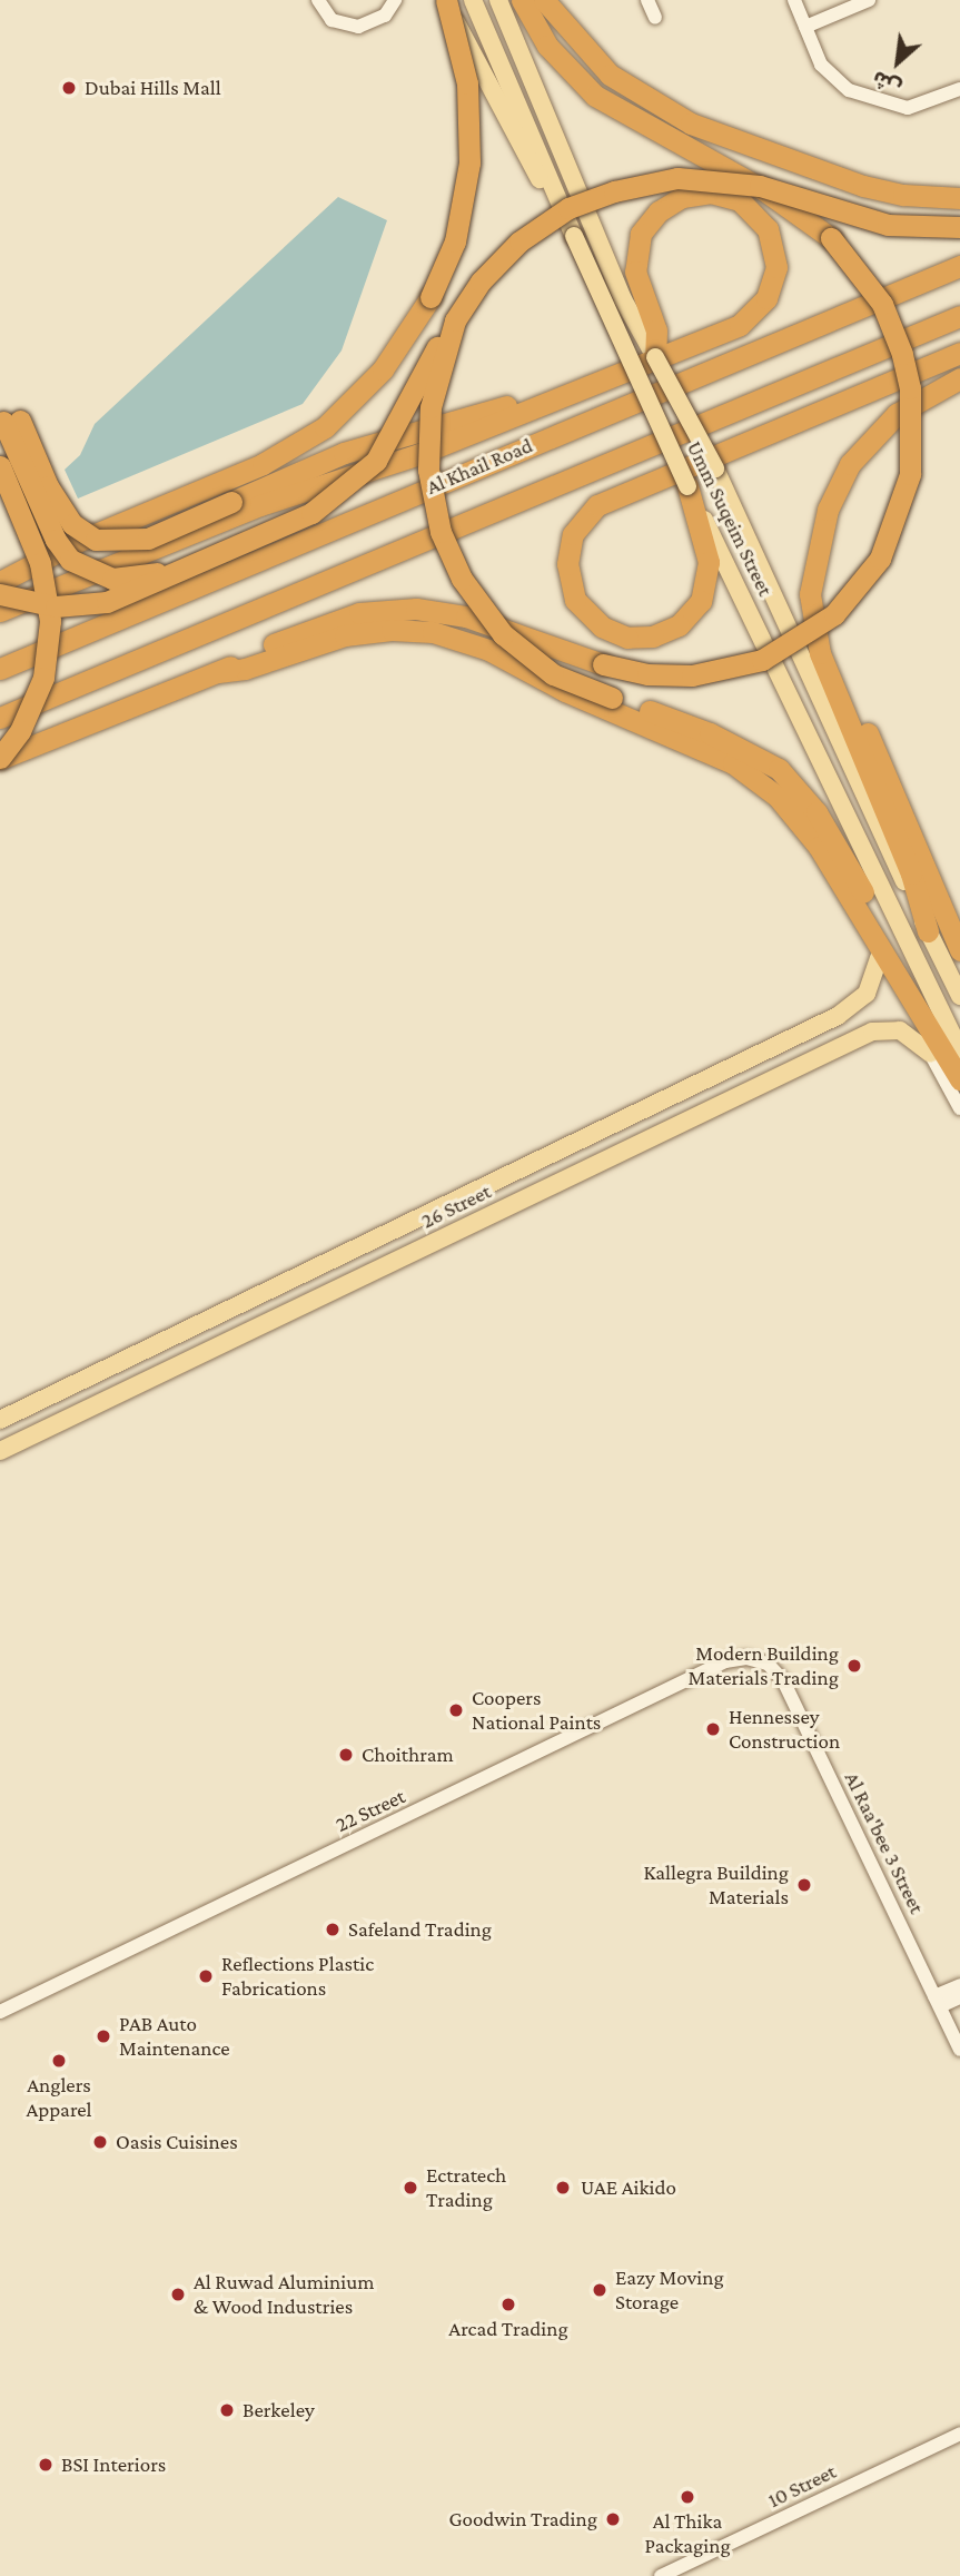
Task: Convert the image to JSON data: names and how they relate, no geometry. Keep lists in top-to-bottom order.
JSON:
{
  "streets": {
    "highway": ["Al Khail Road"],
    "main road": ["Umm Suqeim Street", "26 Street"],
    "street": ["22 Street", "Al Raa'bee 3 Street", "10 Street"]
  },
  "crossings": [
    ["22 Street", "Al Raa'bee 3 Street"]
  ],
  "places": [
    "Dubai Hills Mall",
    "Modern Building Materials Trading",
    "Coopers National Paints",
    "Hennessey Construction",
    "Choithram",
    "Kallegra Building Materials",
    "Safeland Trading",
    "Reflections Plastic Fabrications",
    "PAB Auto Maintenance",
    "Anglers Apparel",
    "Oasis Cuisines",
    "Ectratech Trading",
    "UAE Aikido",
    "Eazy Moving Storage",
    "Al Ruwad Aluminium & Wood Industries",
    "Arcad Trading",
    "Berkeley",
    "BSI Interiors",
    "Al Thika Packaging",
    "Goodwin Trading"
  ],
  "north": "bottom left"
}
